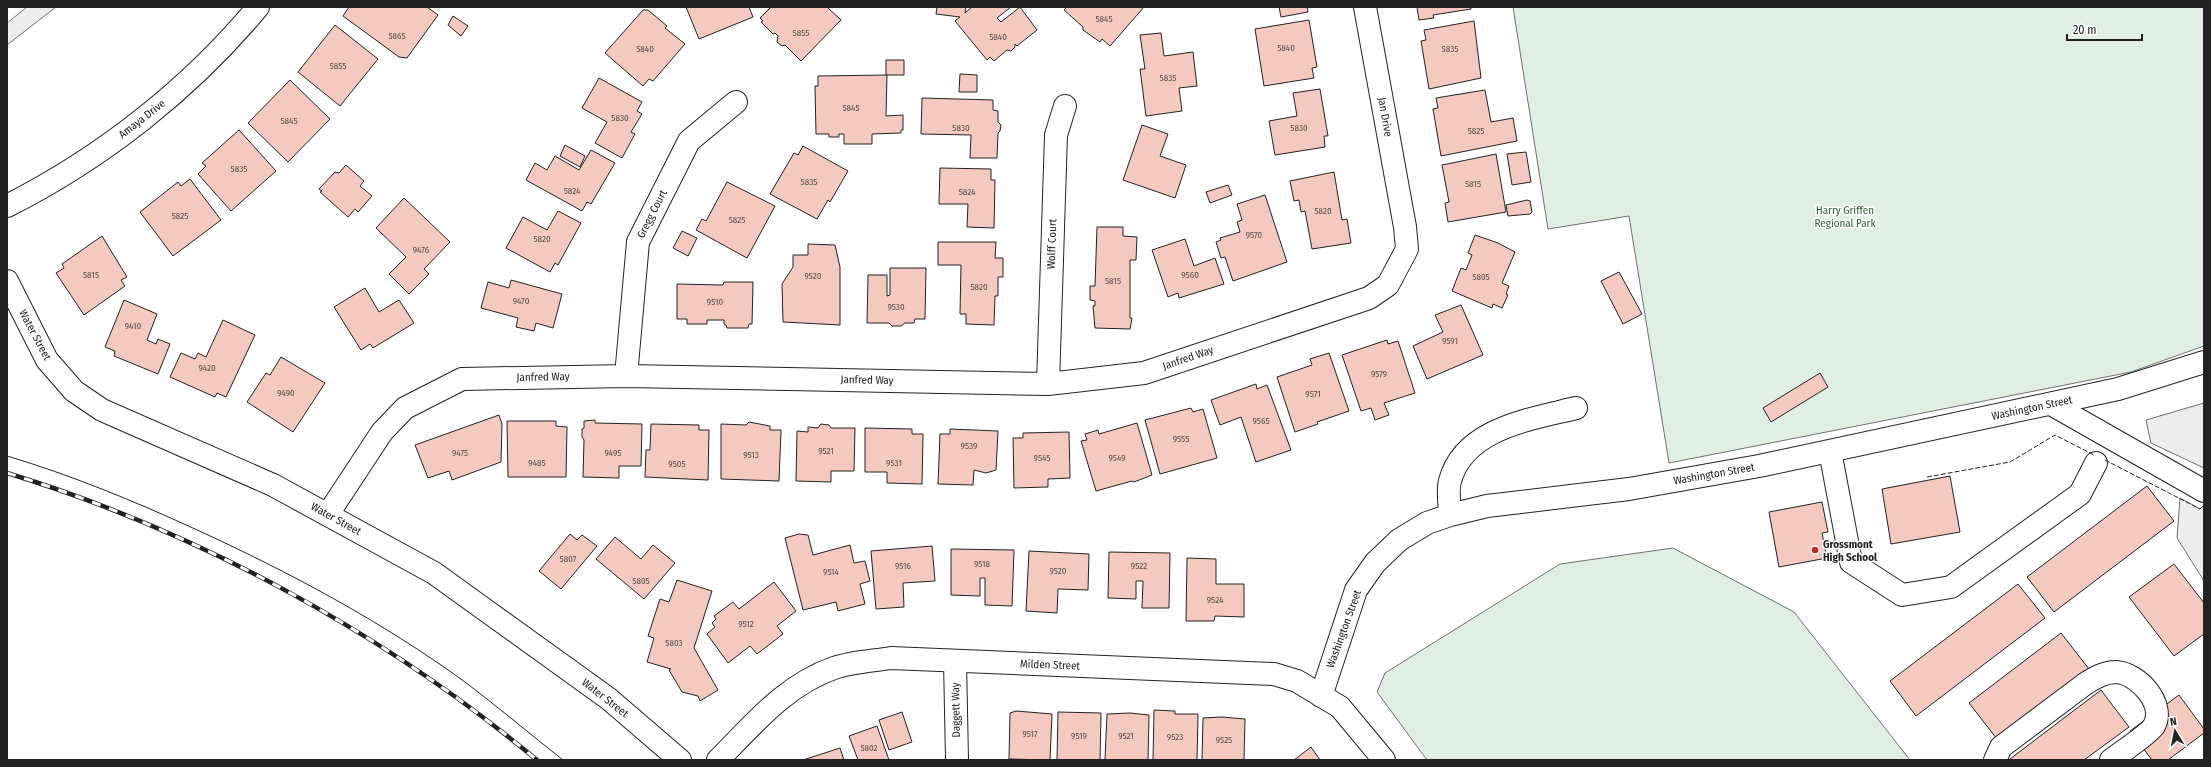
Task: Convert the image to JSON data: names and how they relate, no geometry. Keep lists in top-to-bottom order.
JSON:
{
  "streets": {
    "street": [
      "Jan Drive",
      "Amaya Drive",
      "Gregg Court",
      "Wolff Court",
      "Water Street",
      "Janfred Way",
      "Washington Street",
      "Milden Street",
      "Daggett Way"
    ]
  },
  "crossings": [
    ["Jan Drive", "Janfred Way"],
    ["Gregg Court", "Janfred Way"],
    ["Wolff Court", "Janfred Way"],
    ["Water Street", "Janfred Way"],
    ["Washington Street", "Milden Street"],
    ["Milden Street", "Daggett Way"]
  ],
  "parks": ["Harry Griffen Regional Park"],
  "places": ["Grossmont High School"],
  "house_numbers": [
    "5845",
    "5855",
    "5865",
    "5840",
    "5840",
    "5840",
    "5835",
    "5855",
    "5835",
    "5845",
    "5830",
    "5845",
    "5830",
    "5830",
    "5825",
    "5835",
    "5835",
    "5815",
    "5824",
    "5824",
    "5820",
    "5825",
    "5825",
    "9570",
    "5820",
    "9476",
    "5815",
    "9560",
    "9520",
    "5805",
    "5815",
    "5820",
    "9470",
    "9510",
    "9530",
    "9410",
    "9591",
    "9420",
    "9579",
    "9490",
    "9571",
    "9565",
    "9555",
    "9539",
    "9521",
    "9475",
    "9495",
    "9513",
    "9545",
    "9549",
    "9485",
    "9531",
    "9505",
    "5807",
    "9518",
    "9516",
    "9522",
    "9520",
    "9514",
    "5805",
    "9524",
    "9512",
    "5803",
    "9517",
    "9519",
    "9521",
    "9523",
    "9525",
    "5802"
  ],
  "scale_bar": "20 m",
  "north": "top"
}
